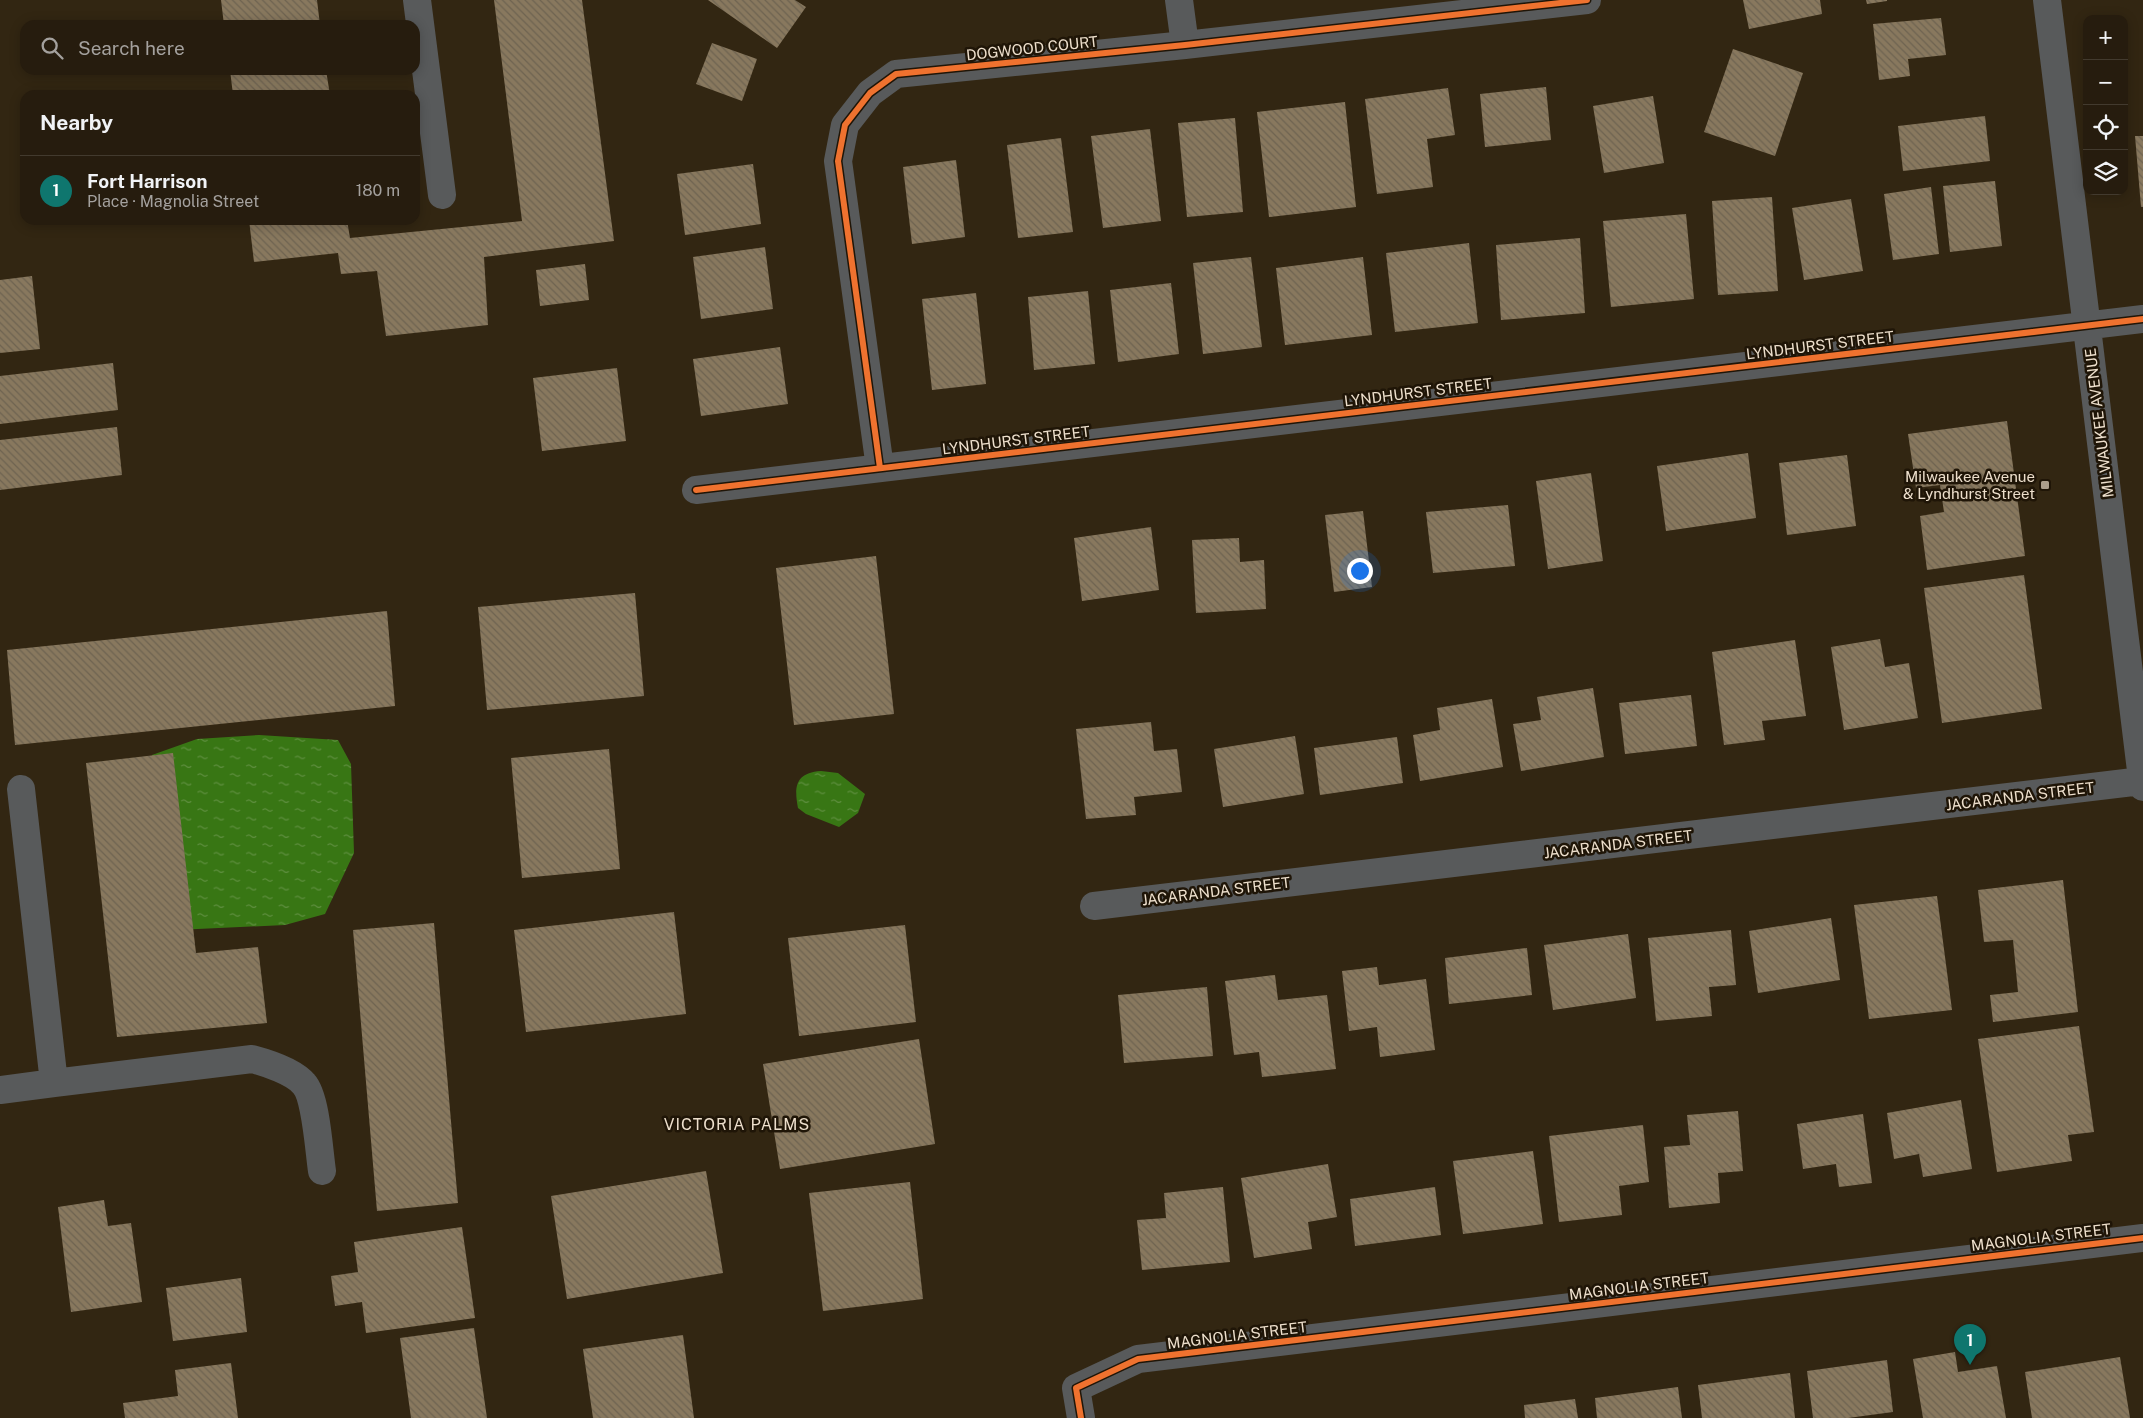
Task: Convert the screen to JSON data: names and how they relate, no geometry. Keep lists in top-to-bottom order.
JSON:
{
  "streets": {
    "street": [
      "DOGWOOD COURT",
      "LYNDHURST STREET",
      "MILWAUKEE AVENUE",
      "JACARANDA STREET",
      "MAGNOLIA STREET"
    ]
  },
  "crossings": [
    ["DOGWOOD COURT", "LYNDHURST STREET"],
    ["LYNDHURST STREET", "MILWAUKEE AVENUE"],
    ["MILWAUKEE AVENUE", "JACARANDA STREET"]
  ],
  "districts": ["VICTORIA PALMS"],
  "places": {
    "transit": ["Milwaukee Avenue & Lyndhurst Street"]
  },
  "page": {
    "map_buttons": ["+", "−"],
    "search": "Search here",
    "heading": "Nearby",
    "list": [
      {
        "mark": "1",
        "name": "Fort Harrison",
        "note": "Place · Magnolia Street",
        "value": "180 m"
      }
    ],
    "pins": "1"
  }
}
